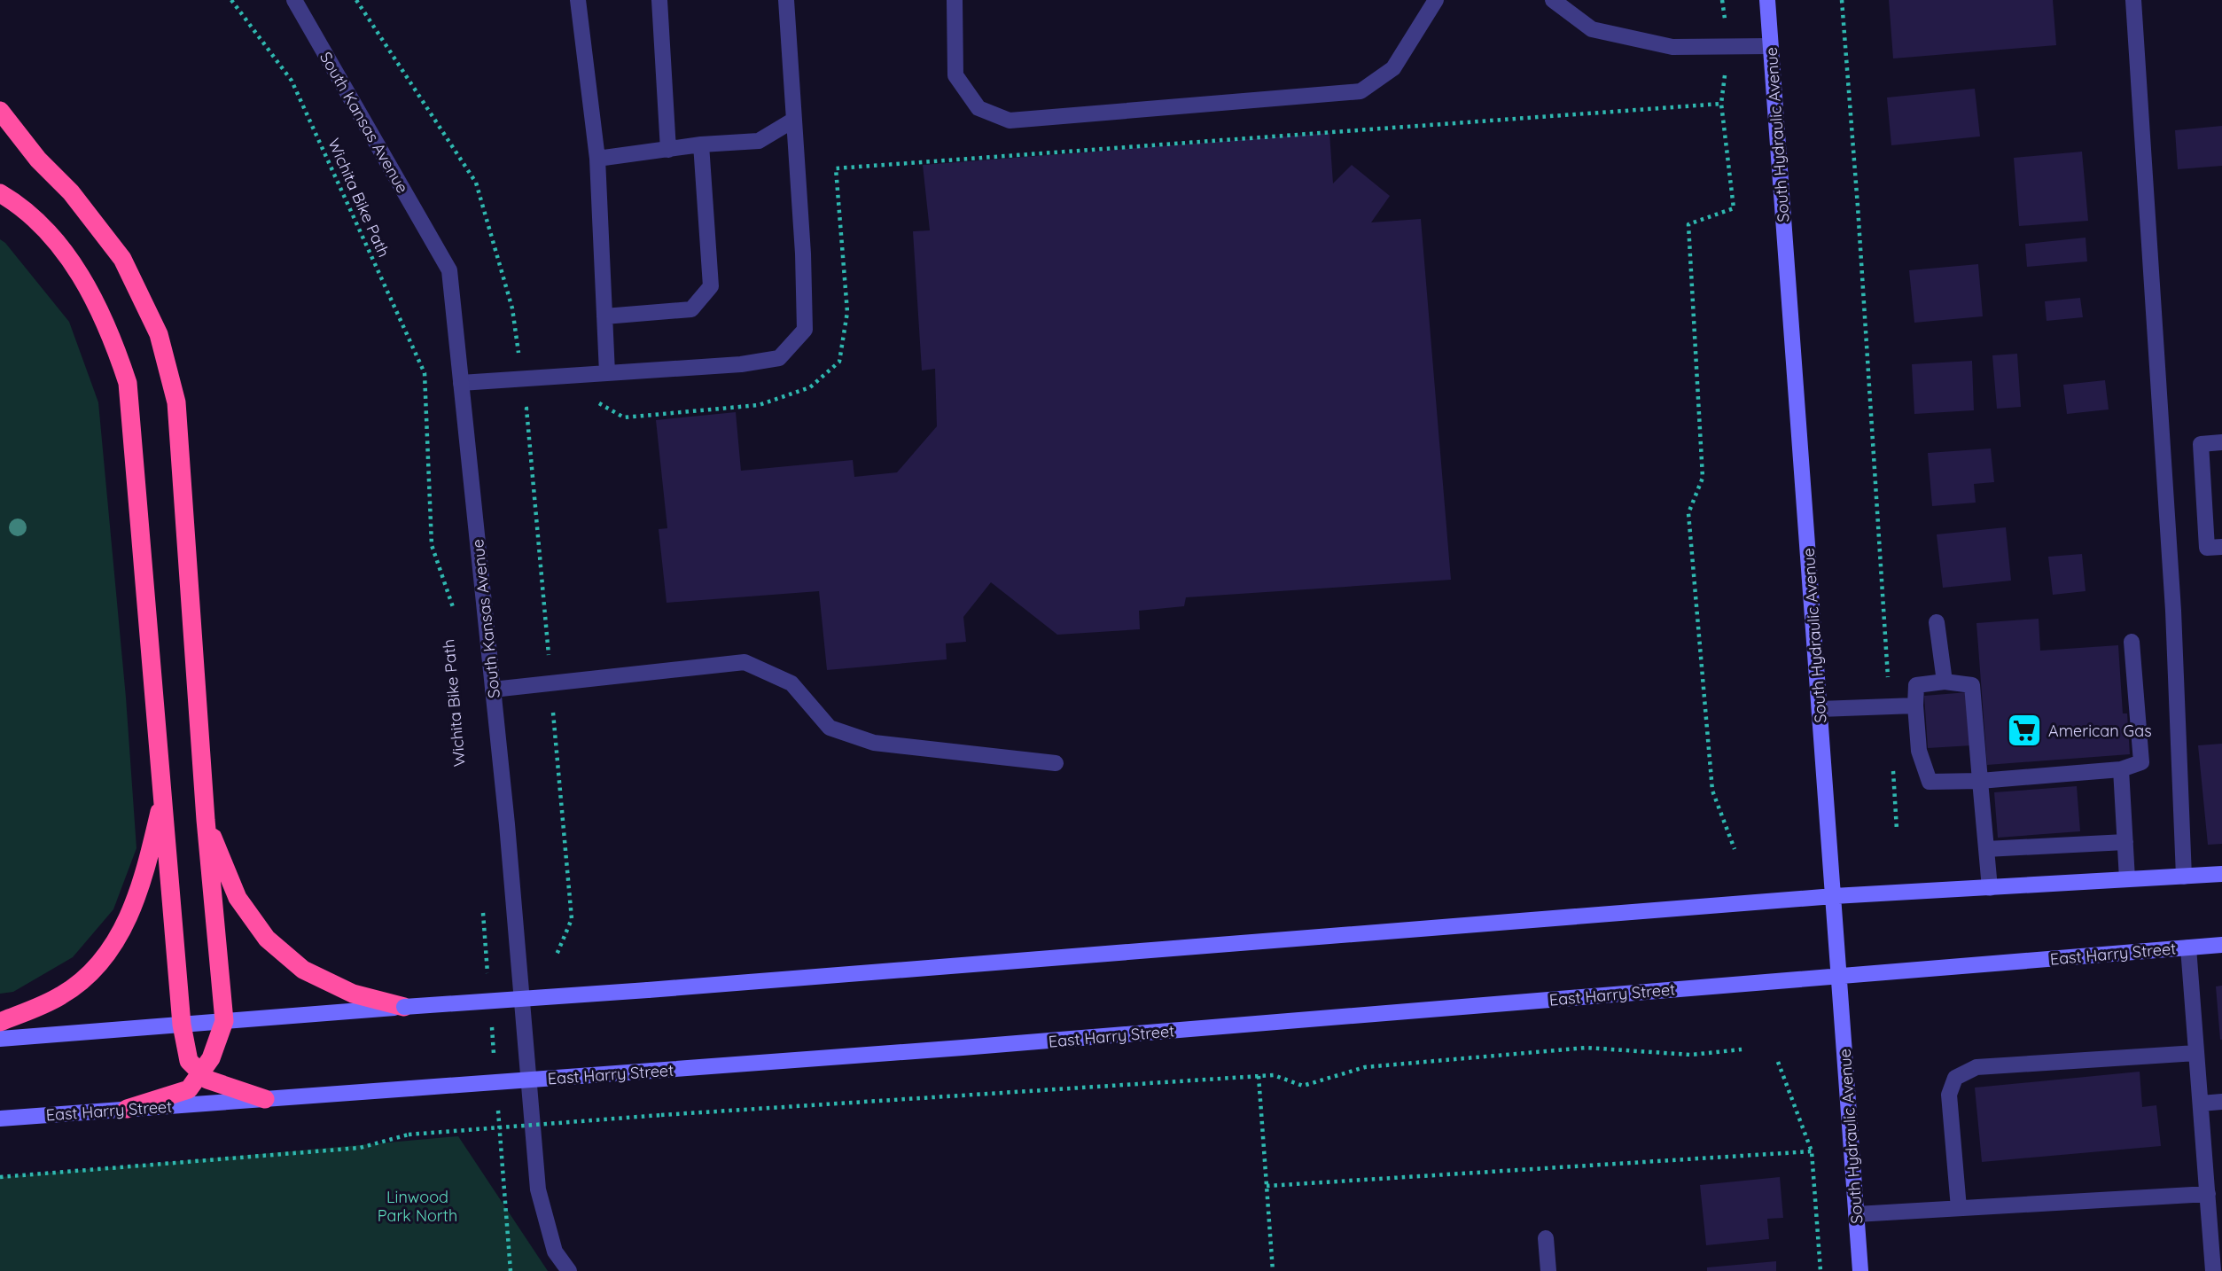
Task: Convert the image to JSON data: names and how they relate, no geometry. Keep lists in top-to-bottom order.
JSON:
{
  "streets": {
    "main road": ["South Hydraulic Avenue", "East Harry Street"],
    "street": ["South Kansas Avenue"],
    "path": ["Wichita Bike Path"]
  },
  "crossings": [
    ["South Hydraulic Avenue", "East Harry Street"]
  ],
  "parks": ["Linwood Park North"],
  "places": {
    "supermarket": ["American Gas"]
  }
}
